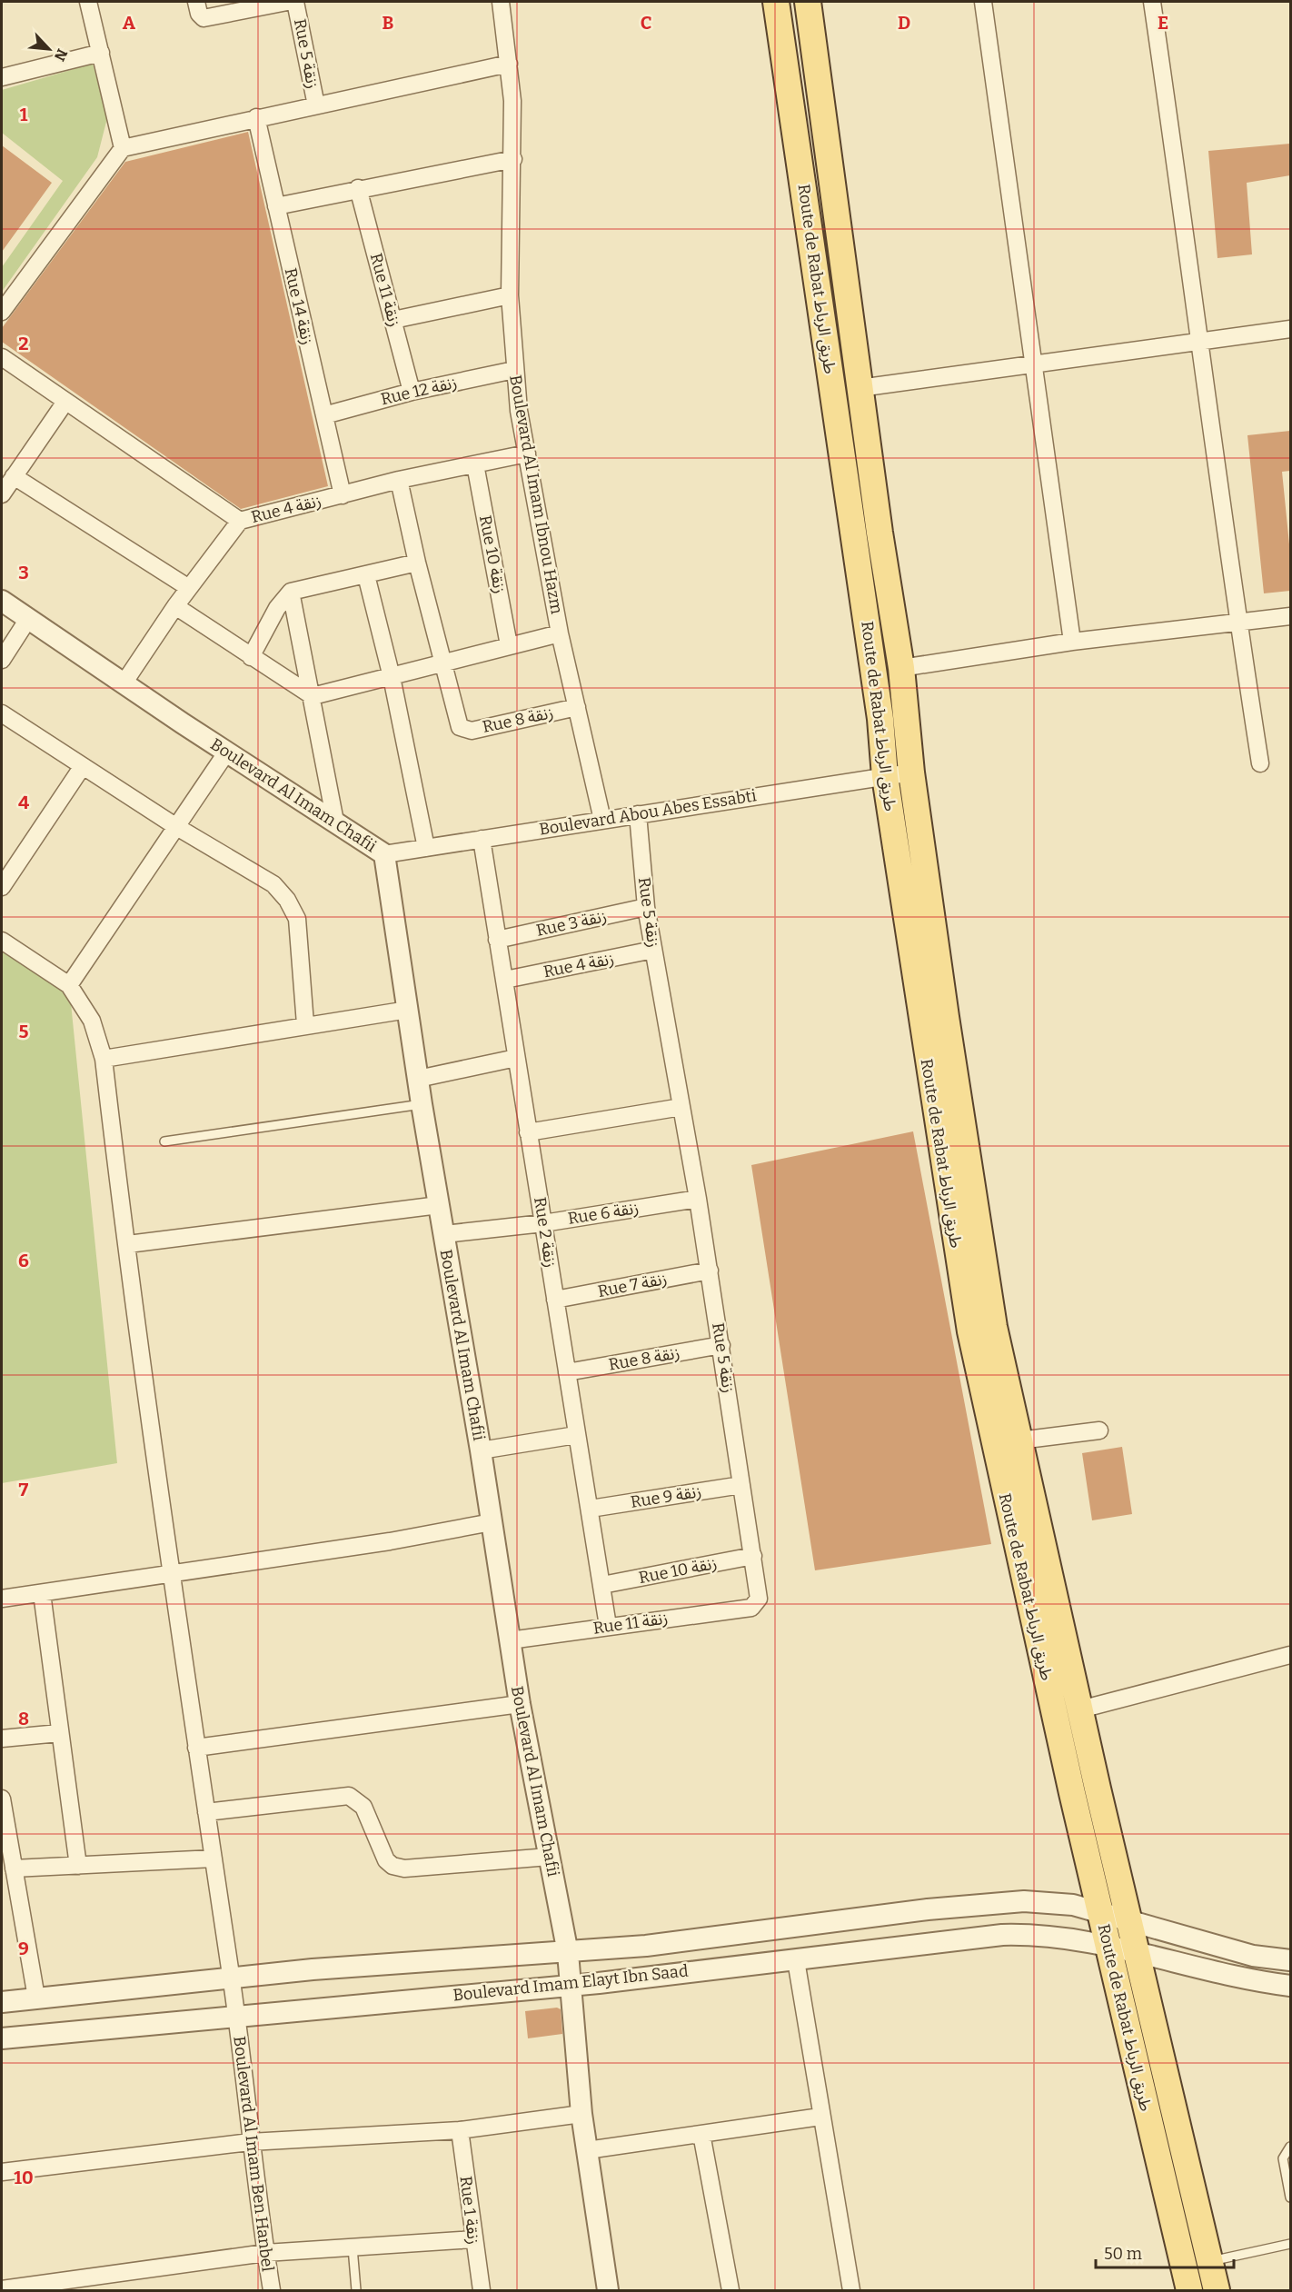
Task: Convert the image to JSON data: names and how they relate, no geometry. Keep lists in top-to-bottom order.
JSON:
{
  "streets": {
    "main road": ["Route de Rabat طريق الرباط"],
    "street": [
      "Rue 5 زنقة",
      "Rue 11 زنقة",
      "Rue 14 زنقة",
      "Rue 12 زنقة",
      "Boulevard Al Imam Ibnou Hazm",
      "Rue 4 زنقة",
      "Rue 10 زنقة",
      "Rue 8 زنقة",
      "Boulevard Al Imam Chafii",
      "Boulevard Abou Abes Essabti",
      "Rue 3 زنقة",
      "Rue 6 زنقة",
      "Rue 2 زنقة",
      "Rue 7 زنقة",
      "Rue 9 زنقة",
      "Boulevard Imam Elayt Ibn Saad",
      "Boulevard Al Imam Ben Hanbel",
      "Rue 1 زنقة"
    ]
  },
  "crossings": [
    ["Rue 5 زنقة", "Rue 11 زنقة"],
    ["Rue 5 زنقة", "Rue 4 زنقة"],
    ["Rue 5 زنقة", "Rue 10 زنقة"],
    ["Rue 5 زنقة", "Rue 8 زنقة"],
    ["Rue 5 زنقة", "Boulevard Abou Abes Essabti"],
    ["Rue 5 زنقة", "Rue 3 زنقة"],
    ["Rue 5 زنقة", "Rue 6 زنقة"],
    ["Rue 5 زنقة", "Rue 7 زنقة"],
    ["Rue 5 زنقة", "Rue 9 زنقة"],
    ["Route de Rabat طريق الرباط", "Boulevard Abou Abes Essabti"],
    ["Route de Rabat طريق الرباط", "Boulevard Imam Elayt Ibn Saad"],
    ["Rue 11 زنقة", "Rue 12 زنقة"],
    ["Rue 11 زنقة", "Boulevard Al Imam Chafii"],
    ["Rue 11 زنقة", "Rue 2 زنقة"],
    ["Rue 14 زنقة", "Rue 12 زنقة"],
    ["Rue 14 زنقة", "Rue 4 زنقة"],
    ["Rue 12 زنقة", "Boulevard Al Imam Ibnou Hazm"],
    ["Boulevard Al Imam Ibnou Hazm", "Rue 4 زنقة"],
    ["Boulevard Al Imam Ibnou Hazm", "Rue 8 زنقة"],
    ["Boulevard Al Imam Ibnou Hazm", "Boulevard Abou Abes Essabti"],
    ["Rue 4 زنقة", "Rue 10 زنقة"],
    ["Rue 4 زنقة", "Boulevard Al Imam Chafii"],
    ["Rue 4 زنقة", "Rue 2 زنقة"],
    ["Rue 10 زنقة", "Rue 2 زنقة"],
    ["Rue 8 زنقة", "Rue 2 زنقة"],
    ["Boulevard Al Imam Chafii", "Boulevard Abou Abes Essabti"],
    ["Boulevard Al Imam Chafii", "Rue 6 زنقة"],
    ["Boulevard Al Imam Chafii", "Boulevard Imam Elayt Ibn Saad"],
    ["Boulevard Abou Abes Essabti", "Rue 2 زنقة"],
    ["Rue 3 زنقة", "Rue 2 زنقة"],
    ["Rue 6 زنقة", "Rue 2 زنقة"],
    ["Rue 2 زنقة", "Rue 7 زنقة"],
    ["Rue 2 زنقة", "Rue 9 زنقة"],
    ["Boulevard Imam Elayt Ibn Saad", "Boulevard Al Imam Ben Hanbel"]
  ],
  "scale_bar": "50 m",
  "north": "bottom right",
  "grid": {
    "columns": [
      "A",
      "B",
      "C",
      "D",
      "E"
    ],
    "rows": [
      "1",
      "2",
      "3",
      "4",
      "5",
      "6",
      "7",
      "8",
      "9",
      "10"
    ]
  }
}
